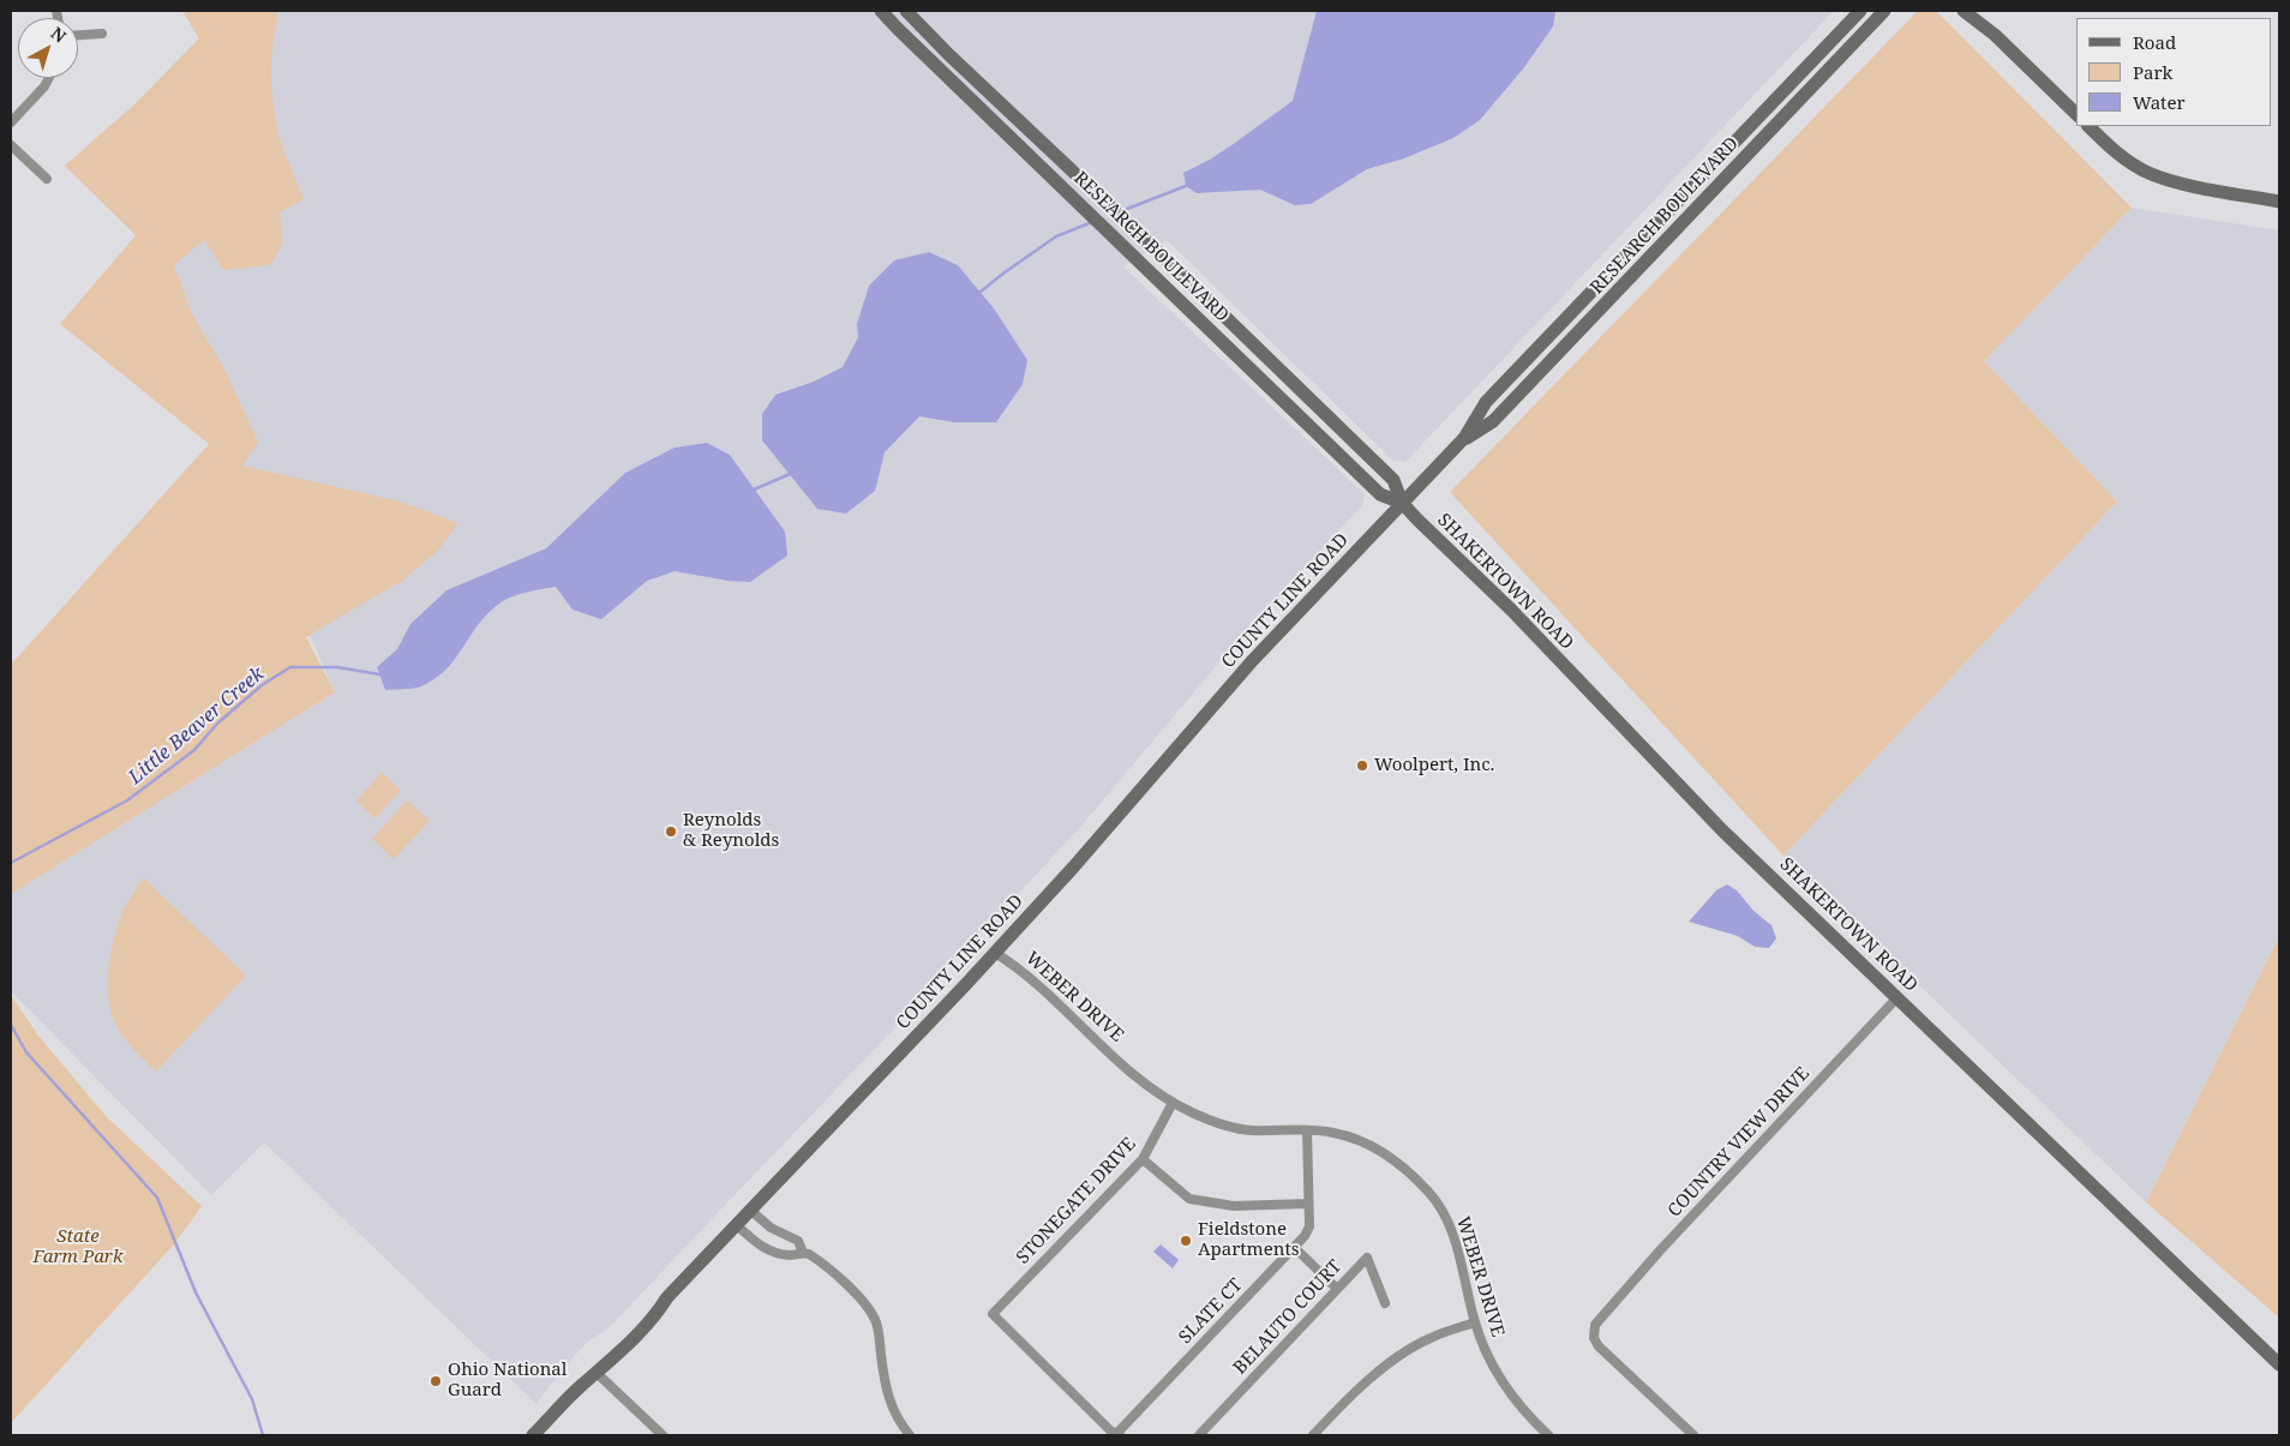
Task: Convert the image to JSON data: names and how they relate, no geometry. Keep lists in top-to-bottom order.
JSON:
{
  "streets": {
    "main road": ["RESEARCH BOULEVARD", "SHAKERTOWN ROAD", "COUNTY LINE ROAD"],
    "street": [
      "WEBER DRIVE",
      "COUNTRY VIEW DRIVE",
      "STONEGATE DRIVE",
      "SLATE CT",
      "BELAUTO COURT"
    ]
  },
  "crossings": [
    ["RESEARCH BOULEVARD", "SHAKERTOWN ROAD"],
    ["RESEARCH BOULEVARD", "COUNTY LINE ROAD"],
    ["SHAKERTOWN ROAD", "COUNTY LINE ROAD"],
    ["SHAKERTOWN ROAD", "COUNTRY VIEW DRIVE"],
    ["COUNTY LINE ROAD", "WEBER DRIVE"],
    ["WEBER DRIVE", "STONEGATE DRIVE"],
    ["WEBER DRIVE", "SLATE CT"],
    ["STONEGATE DRIVE", "SLATE CT"]
  ],
  "water": ["Little Beaver Creek"],
  "parks": ["State Farm Park"],
  "places": [
    "Woolpert, Inc.",
    "Reynolds & Reynolds",
    "Fieldstone Apartments",
    "Ohio National Guard"
  ],
  "legend": ["Road", "Park", "Water"],
  "north": "top right"
}
